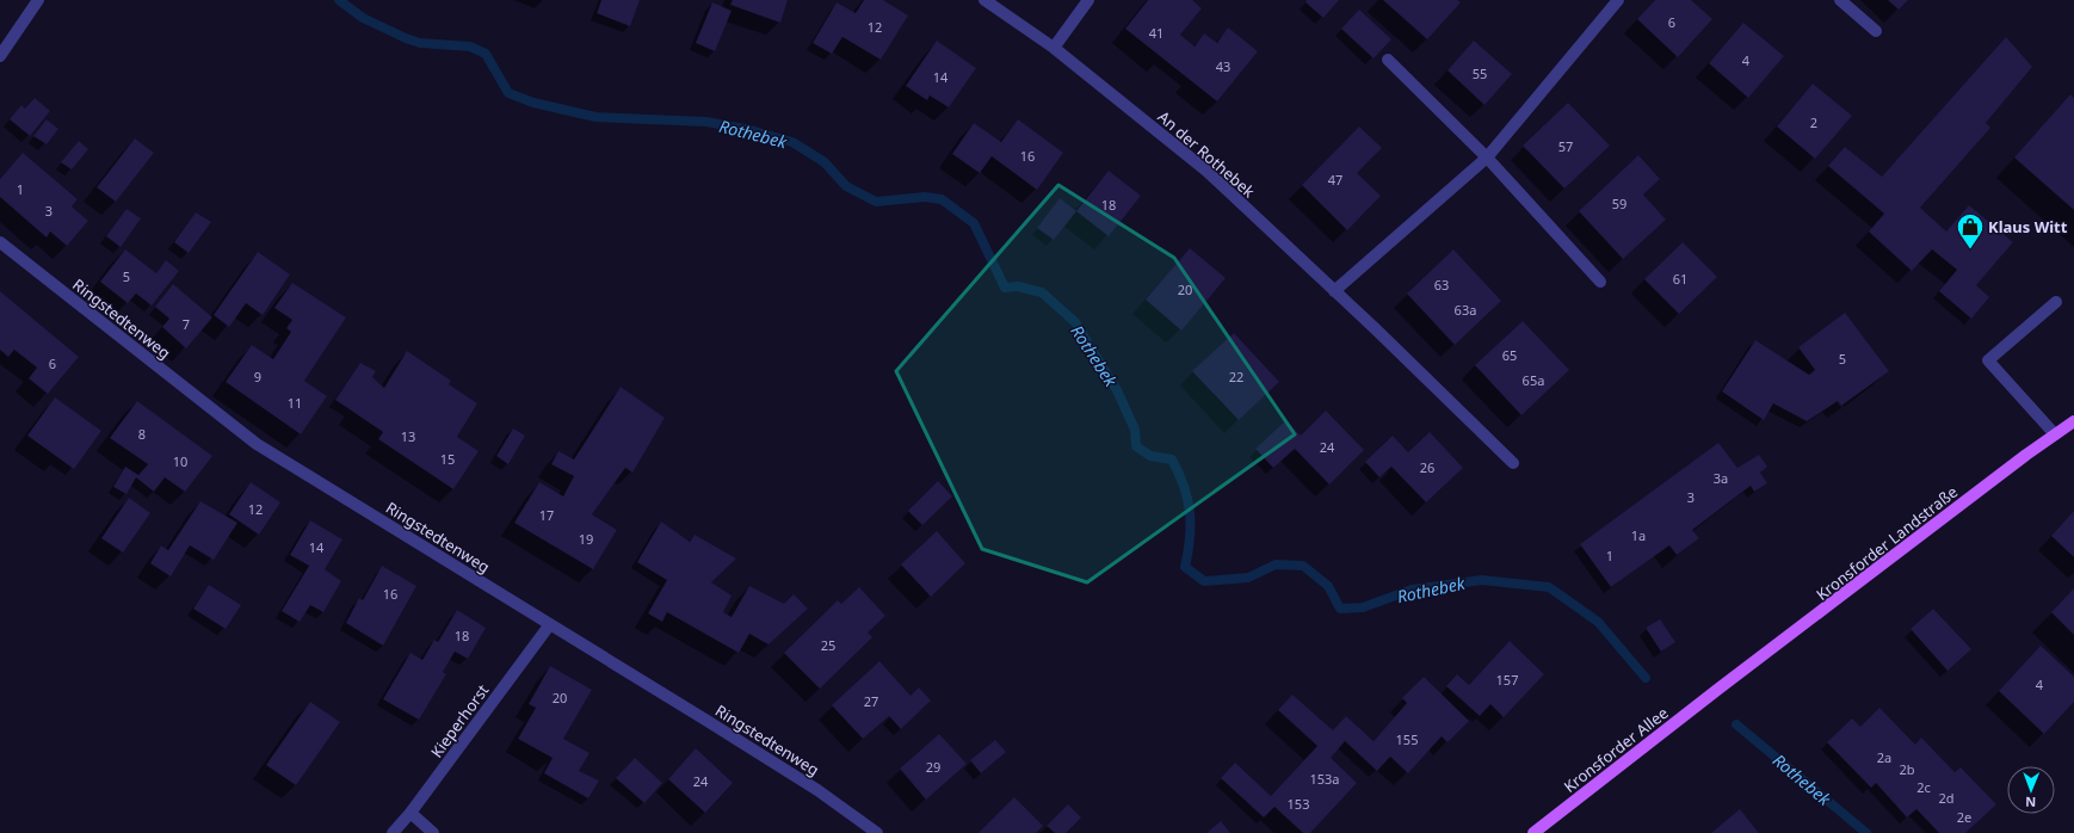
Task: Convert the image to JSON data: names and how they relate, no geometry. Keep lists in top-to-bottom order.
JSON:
{
  "streets": {
    "main road": ["Kronsforder Landstraße", "Kronsforder Allee"],
    "street": ["An der Rothebek", "Ringstedtenweg", "Kieperhorst"]
  },
  "crossings": [
    ["Ringstedtenweg", "Kieperhorst"],
    ["Kronsforder Landstraße", "Kronsforder Allee"]
  ],
  "water": ["Rothebek"],
  "places": {
    "shop": ["Klaus Witt"]
  },
  "house_numbers": [
    "6",
    "12",
    "41",
    "4",
    "43",
    "55",
    "14",
    "2",
    "57",
    "16",
    "47",
    "1",
    "59",
    "18",
    "3",
    "5",
    "61",
    "63",
    "20",
    "63a",
    "7",
    "65",
    "5",
    "6",
    "9",
    "22",
    "65a",
    "11",
    "8",
    "13",
    "24",
    "15",
    "10",
    "26",
    "3a",
    "3",
    "12",
    "17",
    "1a",
    "19",
    "14",
    "1",
    "16",
    "18",
    "25",
    "157",
    "4",
    "20",
    "27",
    "155",
    "2a",
    "29",
    "2b",
    "153a",
    "24",
    "2c",
    "2d",
    "153",
    "2e"
  ],
  "north": "bottom"
}
